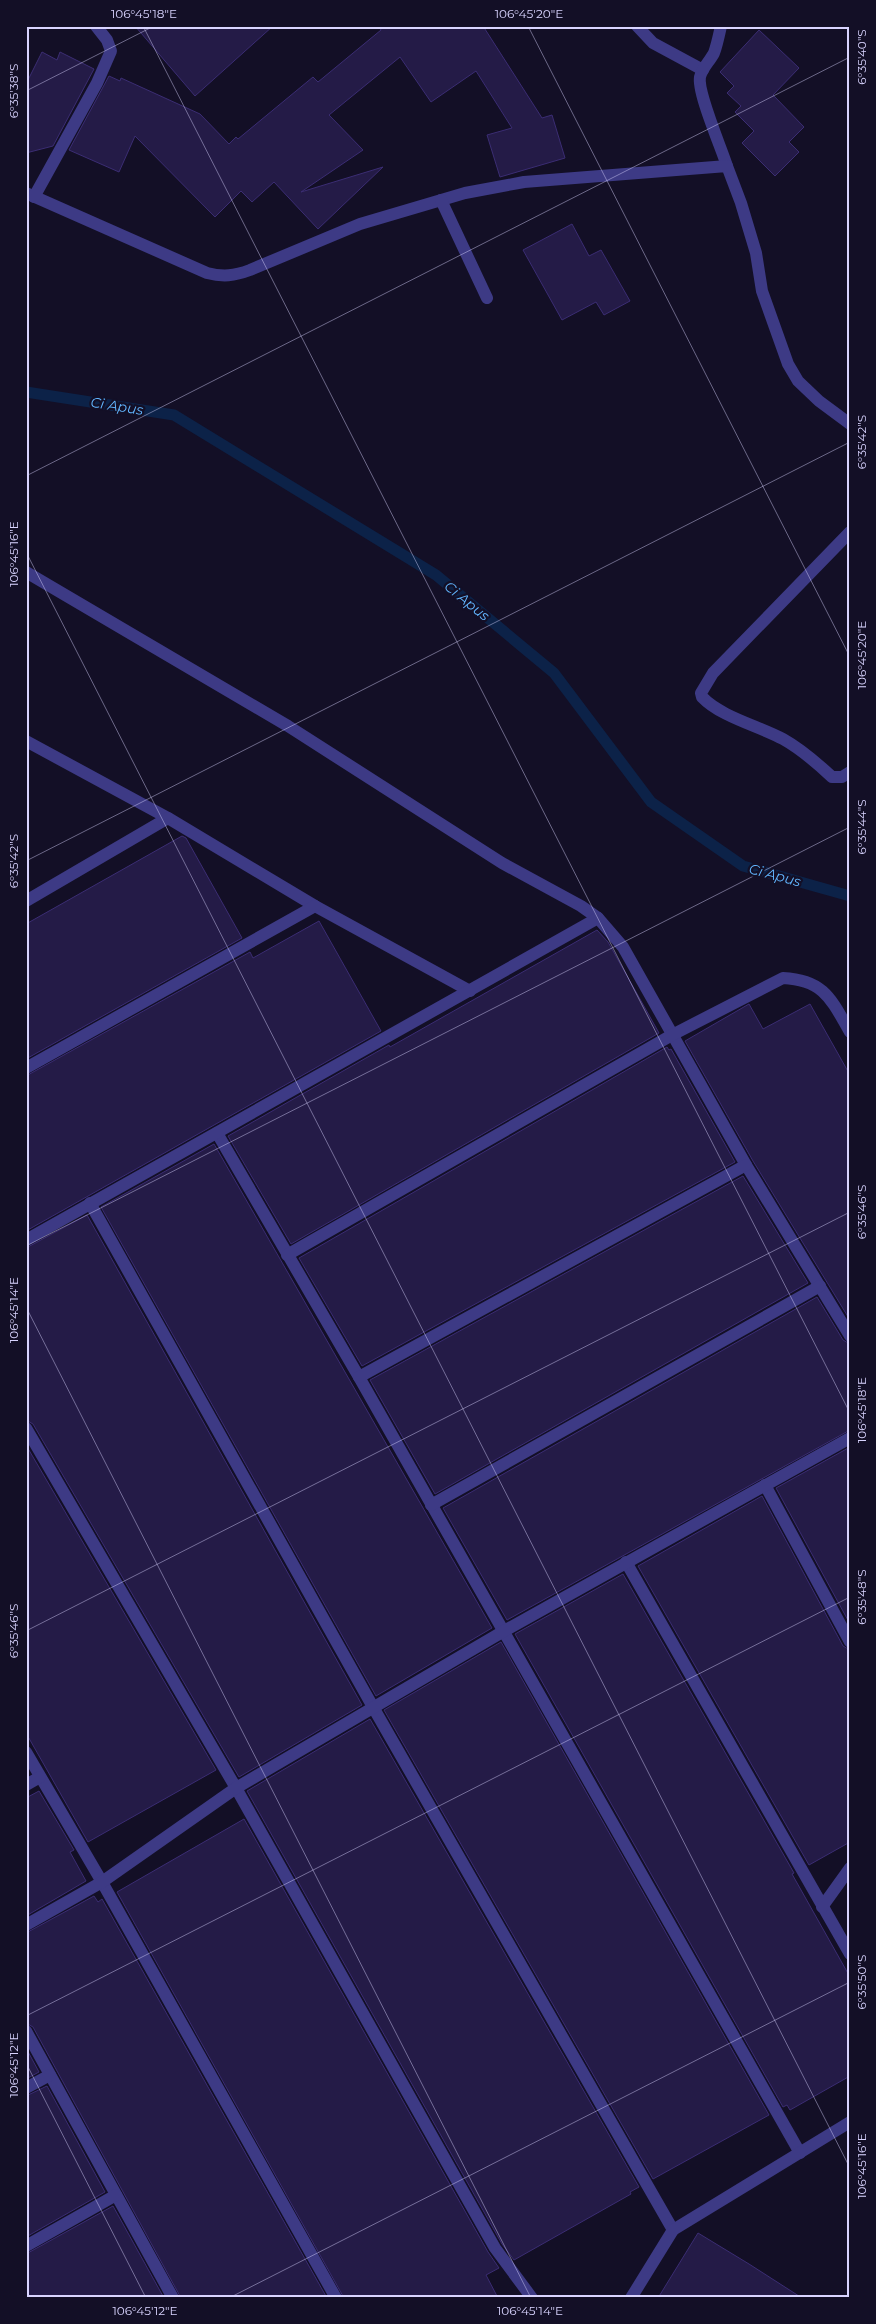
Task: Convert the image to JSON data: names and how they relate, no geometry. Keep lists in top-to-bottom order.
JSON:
{
  "water": ["Ci Apus"],
  "coordinates": [
    "106°45'18\"E",
    "106°45'20\"E",
    "6°35'40\"S",
    "6°35'38\"S",
    "6°35'42\"S",
    "106°45'16\"E",
    "6°35'44\"S",
    "6°35'46\"S",
    "106°45'14\"E",
    "6°35'48\"S",
    "6°35'50\"S",
    "106°45'12\"E"
  ]
}
